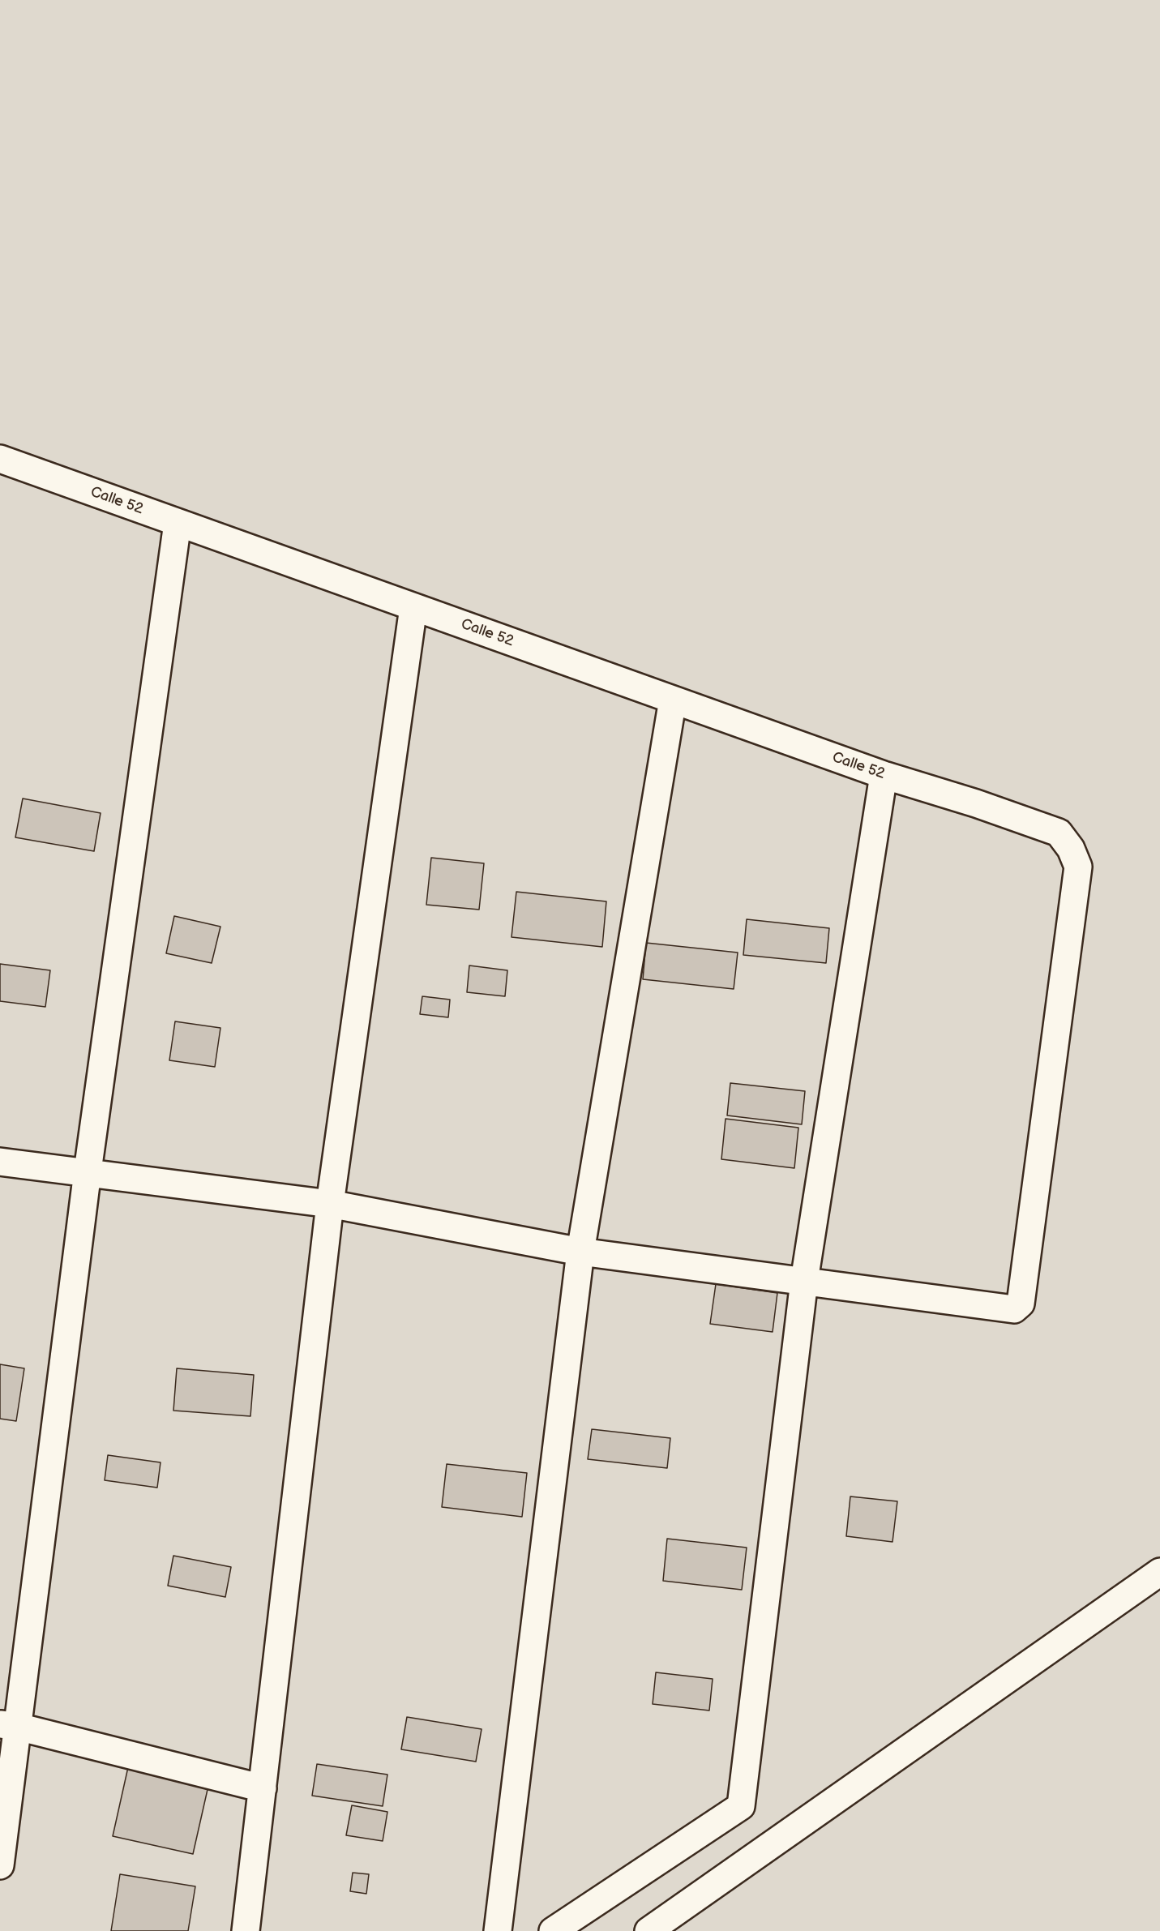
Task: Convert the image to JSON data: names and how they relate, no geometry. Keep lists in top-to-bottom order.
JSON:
{
  "streets": {
    "street": ["Calle 52"]
  }
}
